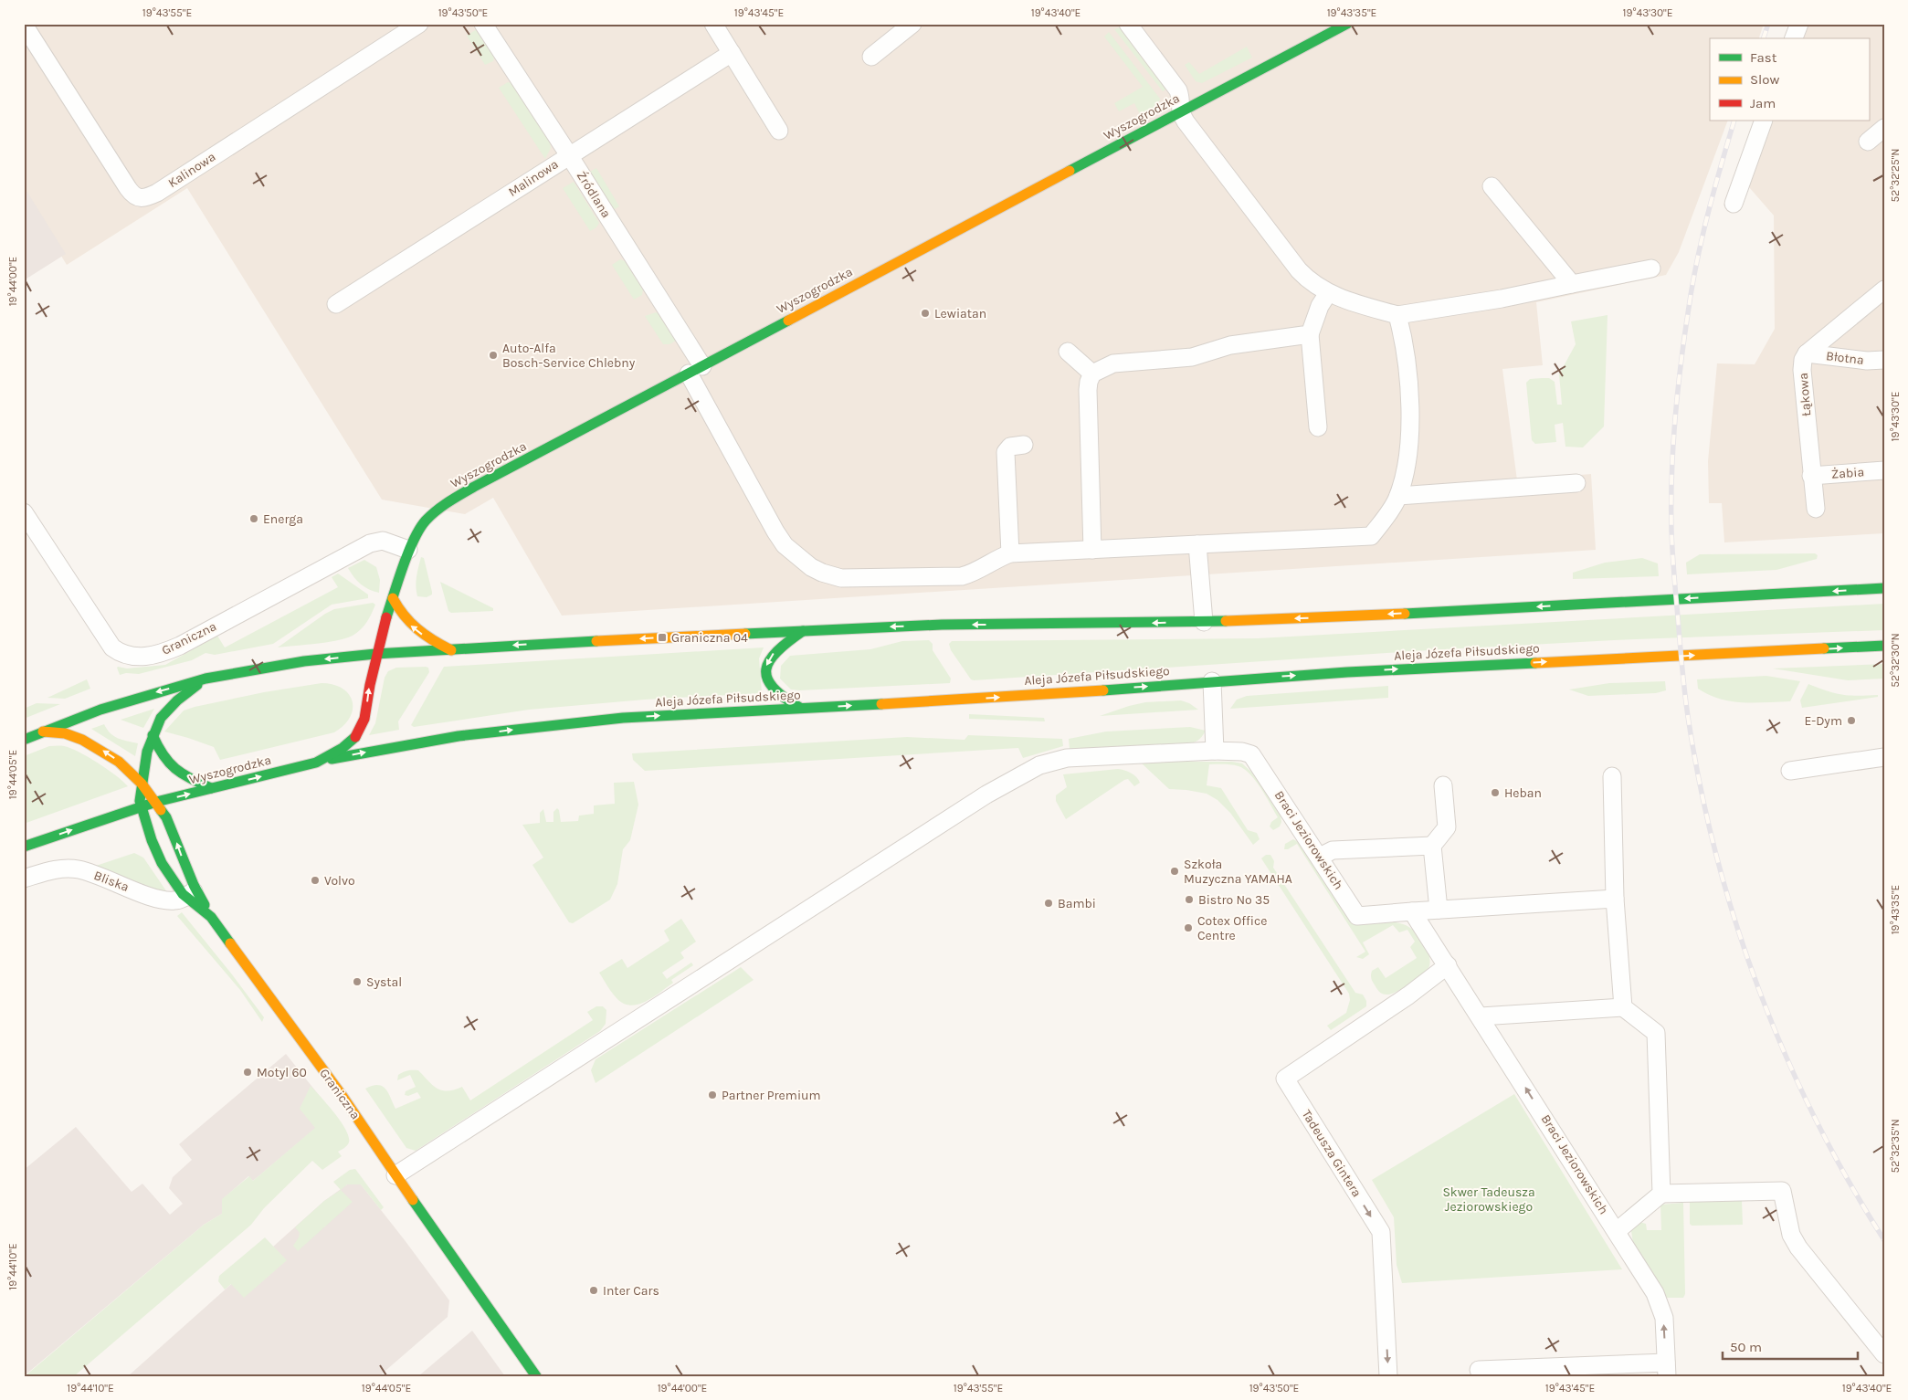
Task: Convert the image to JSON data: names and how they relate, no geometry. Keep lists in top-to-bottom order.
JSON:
{
  "streets": {
    "main road": ["Wyszogrodzka", "Graniczna", "Aleja Józefa Piłsudskiego"],
    "street": [
      "Kalinowa",
      "Malinowa",
      "Źródlana",
      "Błotna",
      "Łąkowa",
      "Żabia",
      "Braci Jeziorowskich",
      "Bliska",
      "Tadeusza Gintera"
    ]
  },
  "crossings": [
    ["Wyszogrodzka", "Źródlana"],
    ["Wyszogrodzka", "Graniczna"],
    ["Wyszogrodzka", "Aleja Józefa Piłsudskiego"],
    ["Malinowa", "Źródlana"],
    ["Błotna", "Łąkowa"],
    ["Łąkowa", "Żabia"],
    ["Graniczna", "Bliska"],
    ["Braci Jeziorowskich", "Tadeusza Gintera"]
  ],
  "parks": ["Skwer Tadeusza Jeziorowskiego"],
  "places": {
    "other": [
      "Lewiatan",
      "Auto-Alfa Bosch-Service Chlebny",
      "Energa",
      "E-Dym",
      "Heban",
      "Szkoła Muzyczna YAMAHA",
      "Volvo",
      "Bistro No 35",
      "Bambi",
      "Cotex Office Centre",
      "Systal",
      "Motyl 60",
      "Partner Premium",
      "Inter Cars"
    ],
    "transit": ["Graniczna 04"]
  },
  "legend": ["Fast", "Slow", "Jam"],
  "scale_bar": "50 m",
  "coordinates": [
    "19°43'55\"E",
    "19°43'50\"E",
    "19°43'45\"E",
    "19°43'40\"E",
    "19°43'35\"E",
    "19°43'30\"E",
    "52°32'25\"N",
    "19°44'00\"E",
    "52°32'30\"N",
    "19°44'05\"E",
    "52°32'35\"N",
    "19°44'10\"E"
  ]
}
